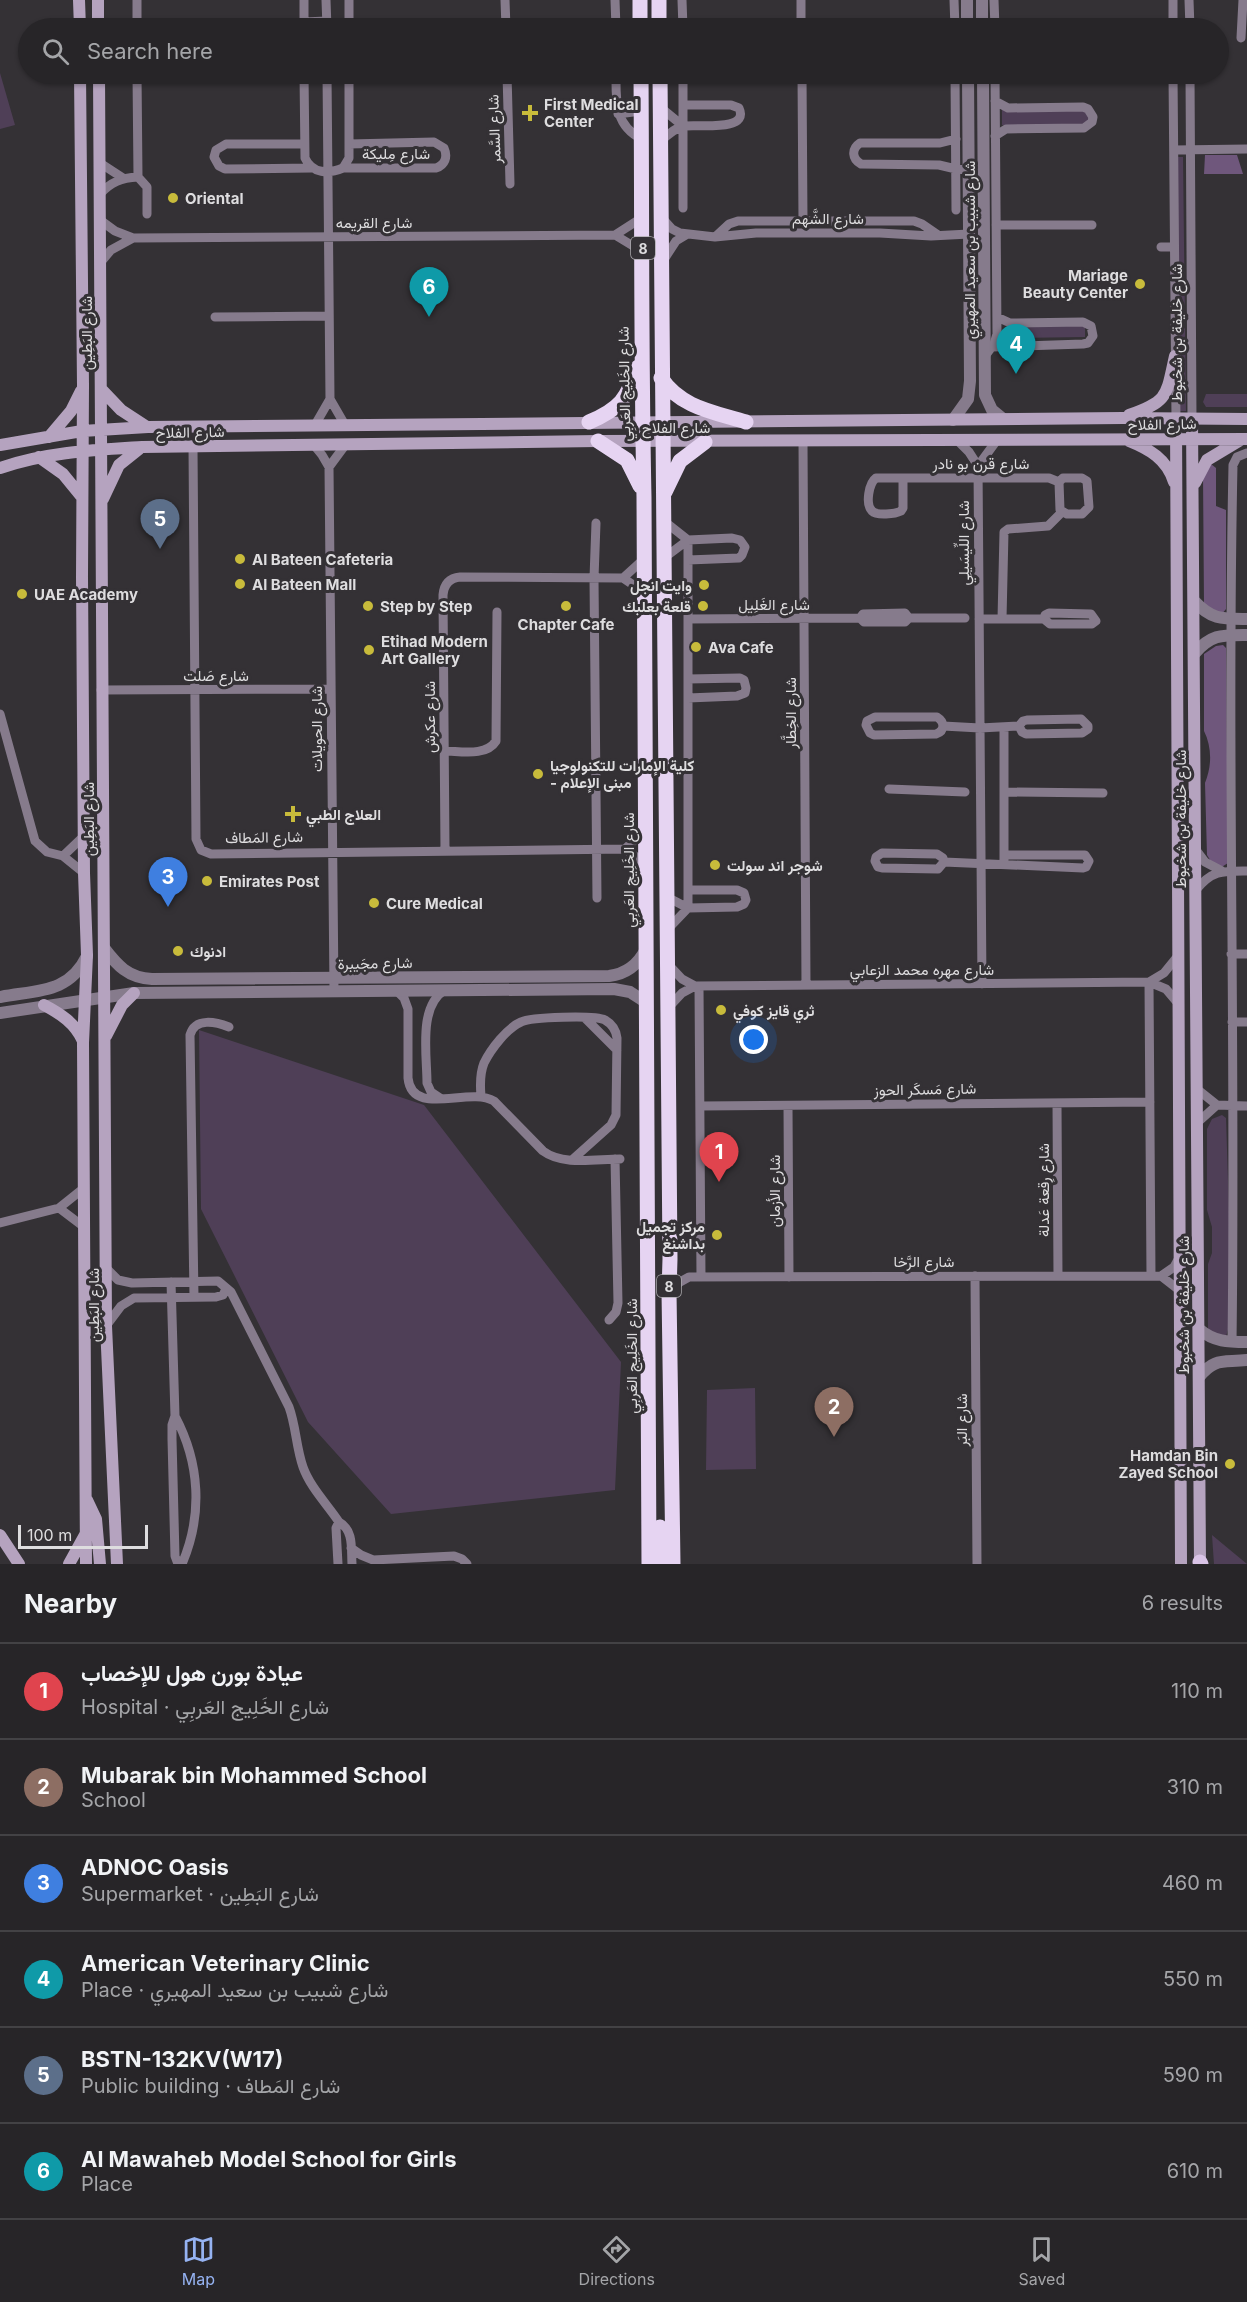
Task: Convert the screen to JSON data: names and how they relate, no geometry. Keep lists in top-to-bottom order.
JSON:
{
  "streets": {
    "highway": ["8", "شارع الخَلِيج العَربِي"],
    "main road": ["شارع البَطِين", "شارع خليفة بن شخبوط", "شارع الفلاح"],
    "street": [
      "شارع السَّمر",
      "شارع مِليكة",
      "شارع الشَّهم",
      "شارع القريمه",
      "شارع شبيب بن سعيد المهيري",
      "شارع قرن بو نادر",
      "شارع اللِّيسَيلِي",
      "شارع الغَلِيل",
      "شارع صَلت",
      "شارع الخِطَّار",
      "شارع عكرش",
      "شارع الحويلات",
      "شارع المَطاف",
      "شارع مجَيبرة",
      "شارع مهره محمد الزعابي",
      "شارع مَسكَر الحوز",
      "شارع رِقعة عَدلة",
      "شارع الأزمان",
      "شارع الرَّخا",
      "شارع البَر"
    ]
  },
  "crossings": [
    ["شارع القريمه", "شارع البَطِين"],
    ["8", "شارع الفلاح"],
    ["شارع شبيب بن سعيد المهيري", "شارع الفلاح"],
    ["شارع البَطِين", "شارع الفلاح"],
    ["شارع البَطِين", "شارع صَلت"],
    ["شارع البَطِين", "شارع مجَيبرة"],
    ["شارع خليفة بن شخبوط", "شارع الفلاح"],
    ["شارع الخَلِيج العَربِي", "شارع الفلاح"],
    ["شارع الخَلِيج العَربِي", "شارع عكرش"],
    ["شارع الخَلِيج العَربِي", "شارع المَطاف"],
    ["شارع الخَلِيج العَربِي", "شارع مجَيبرة"],
    ["شارع الفلاح", "شارع الخِطَّار"],
    ["شارع الفلاح", "شارع المَطاف"],
    ["شارع قرن بو نادر", "شارع اللِّيسَيلِي"],
    ["شارع اللِّيسَيلِي", "شارع مهره محمد الزعابي"],
    ["شارع الغَلِيل", "شارع الخِطَّار"],
    ["شارع صَلت", "شارع الحويلات"],
    ["شارع صَلت", "شارع المَطاف"],
    ["شارع الخِطَّار", "شارع مهره محمد الزعابي"],
    ["شارع عكرش", "شارع المَطاف"],
    ["شارع الحويلات", "شارع المَطاف"],
    ["شارع الحويلات", "شارع مجَيبرة"],
    ["شارع مَسكَر الحوز", "شارع رِقعة عَدلة"],
    ["شارع مَسكَر الحوز", "شارع الأزمان"],
    ["شارع رِقعة عَدلة", "شارع الرَّخا"],
    ["شارع الأزمان", "شارع الرَّخا"],
    ["شارع الرَّخا", "شارع البَر"]
  ],
  "places": {
    "health": ["First Medical Center", "العلاج الطبي"],
    "other": [
      "Oriental",
      "Mariage Beauty Center",
      "Al Bateen Cafeteria",
      "Al Bateen Mall",
      "وايت انجل",
      "UAE Academy",
      "Step by Step",
      "Chapter Cafe",
      "قلعة بعلبك",
      "Ava Cafe",
      "Etihad Modern Art Gallery",
      "كلية الإمارات للتكنولوجيا - مبنى الإعلام",
      "شوجر اند سولت",
      "Emirates Post",
      "Cure Medical",
      "ادنوك",
      "ثري قايز كوفي",
      "مركز تجميل بداشنغ",
      "Hamdan Bin Zayed School"
    ]
  },
  "scale_bar": "100 m",
  "page": {
    "search": "Search here",
    "pins": [
      "6",
      "4",
      "5",
      "3",
      "1",
      "2"
    ],
    "scale": "100 m",
    "heading": ["Nearby", "6 results"],
    "list": [
      {
        "mark": "1",
        "name": "عيادة بورن هول للإخصاب",
        "note": "Hospital · شارع الخَلِيج العَربِي",
        "value": "110 m"
      },
      {
        "mark": "2",
        "name": "Mubarak bin Mohammed School",
        "note": "School",
        "value": "310 m"
      },
      {
        "mark": "3",
        "name": "ADNOC Oasis",
        "note": "Supermarket · شارع البَطِين",
        "value": "460 m"
      },
      {
        "mark": "4",
        "name": "American Veterinary Clinic",
        "note": "Place · شارع شبيب بن سعيد المهيري",
        "value": "550 m"
      },
      {
        "mark": "5",
        "name": "BSTN-132KV(W17)",
        "note": "Public building · شارع المَطاف",
        "value": "590 m"
      },
      {
        "mark": "6",
        "name": "Al Mawaheb Model School for Girls",
        "note": "Place",
        "value": "610 m"
      }
    ],
    "nav": ["Map", "Directions", "Saved"]
  }
}
